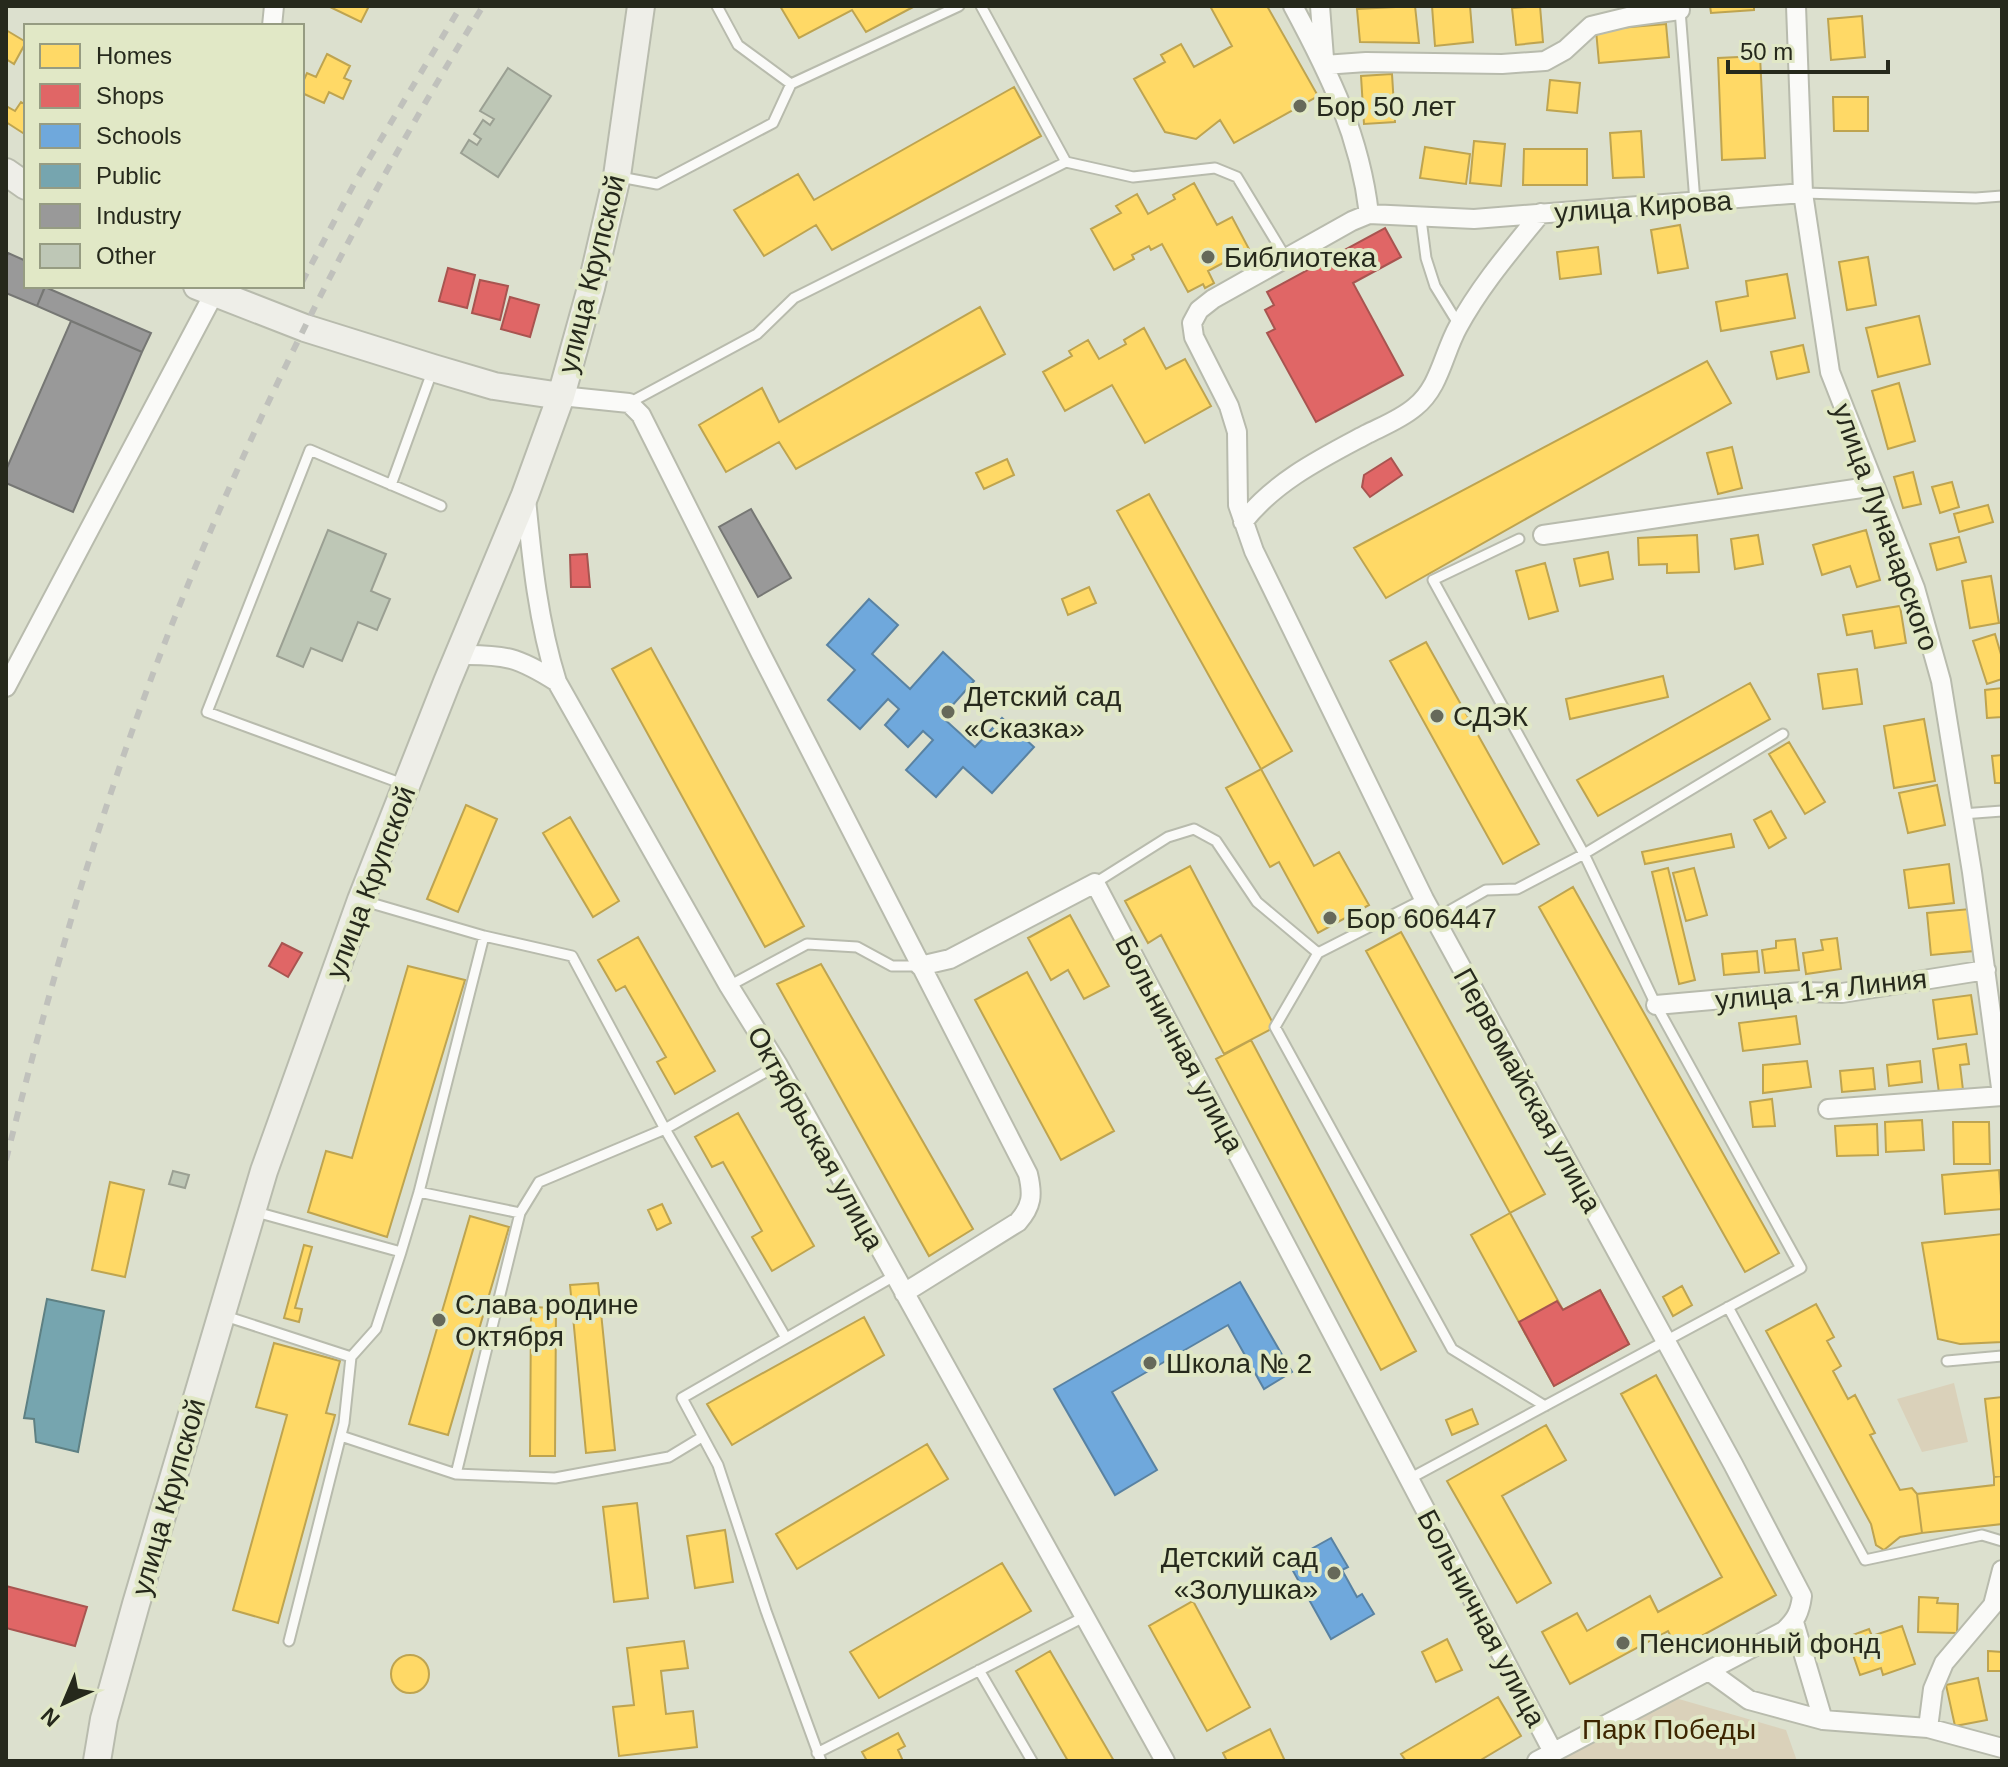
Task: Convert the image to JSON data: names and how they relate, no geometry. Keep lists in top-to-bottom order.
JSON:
{
  "streets": {
    "street": [
      "улица Кирова",
      "улица Крупской",
      "улица Луначарского",
      "улица 1-я Линия",
      "Больничная улица",
      "Первомайская улица",
      "Октябрьская улица"
    ]
  },
  "crossings": [
    ["улица Кирова", "улица Луначарского"],
    ["улица Кирова", "Первомайская улица"],
    ["улица Крупской", "Октябрьская улица"],
    ["улица Луначарского", "улица 1-я Линия"]
  ],
  "parks": ["Парк Победы"],
  "places": [
    "Бор 50 лет",
    "Библиотека",
    "Детский сад «Сказка»",
    "СДЭК",
    "Бор 606447",
    "Слава родине Октября",
    "Школа № 2",
    "Детский сад «Золушка»",
    "Пенсионный фонд"
  ],
  "legend": [
    "Homes",
    "Shops",
    "Schools",
    "Public",
    "Industry",
    "Other"
  ],
  "scale_bar": "50 m",
  "north": "bottom left"
}
